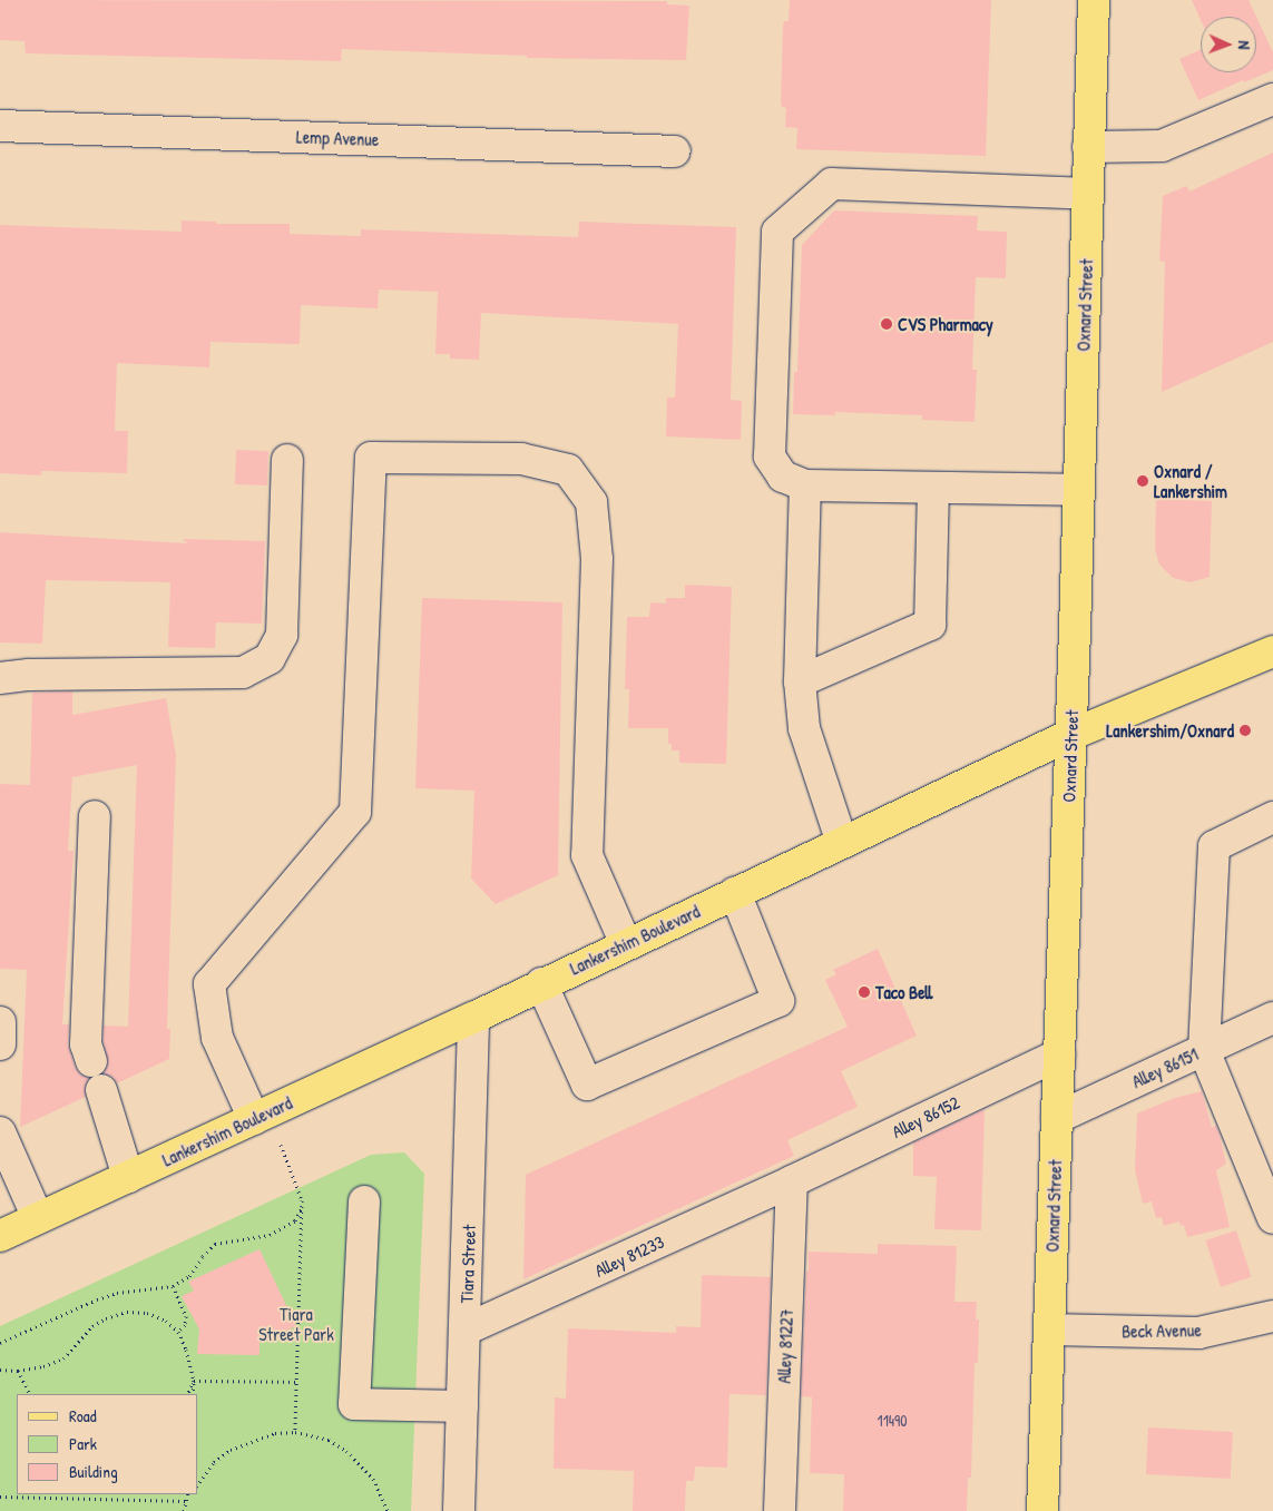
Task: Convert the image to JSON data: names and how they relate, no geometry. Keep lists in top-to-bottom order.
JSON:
{
  "streets": {
    "main road": ["Oxnard Street", "Lankershim Boulevard"],
    "street": [
      "Lemp Avenue",
      "Alley 86151",
      "Alley 86152",
      "Alley 81233",
      "Tiara Street",
      "Beck Avenue",
      "Alley 81227"
    ]
  },
  "crossings": [
    ["Oxnard Street", "Lankershim Boulevard"],
    ["Oxnard Street", "Alley 86151"],
    ["Oxnard Street", "Alley 86152"],
    ["Oxnard Street", "Beck Avenue"],
    ["Lankershim Boulevard", "Tiara Street"],
    ["Alley 86152", "Alley 81233"],
    ["Alley 86152", "Alley 81227"],
    ["Alley 81233", "Tiara Street"],
    ["Alley 81233", "Alley 81227"]
  ],
  "parks": ["Tiara Street Park"],
  "places": [
    "CVS Pharmacy",
    "Oxnard / Lankershim",
    "Lankershim/Oxnard",
    "Taco Bell"
  ],
  "house_numbers": ["11490"],
  "legend": ["Road", "Park", "Building"],
  "north": "right"
}
